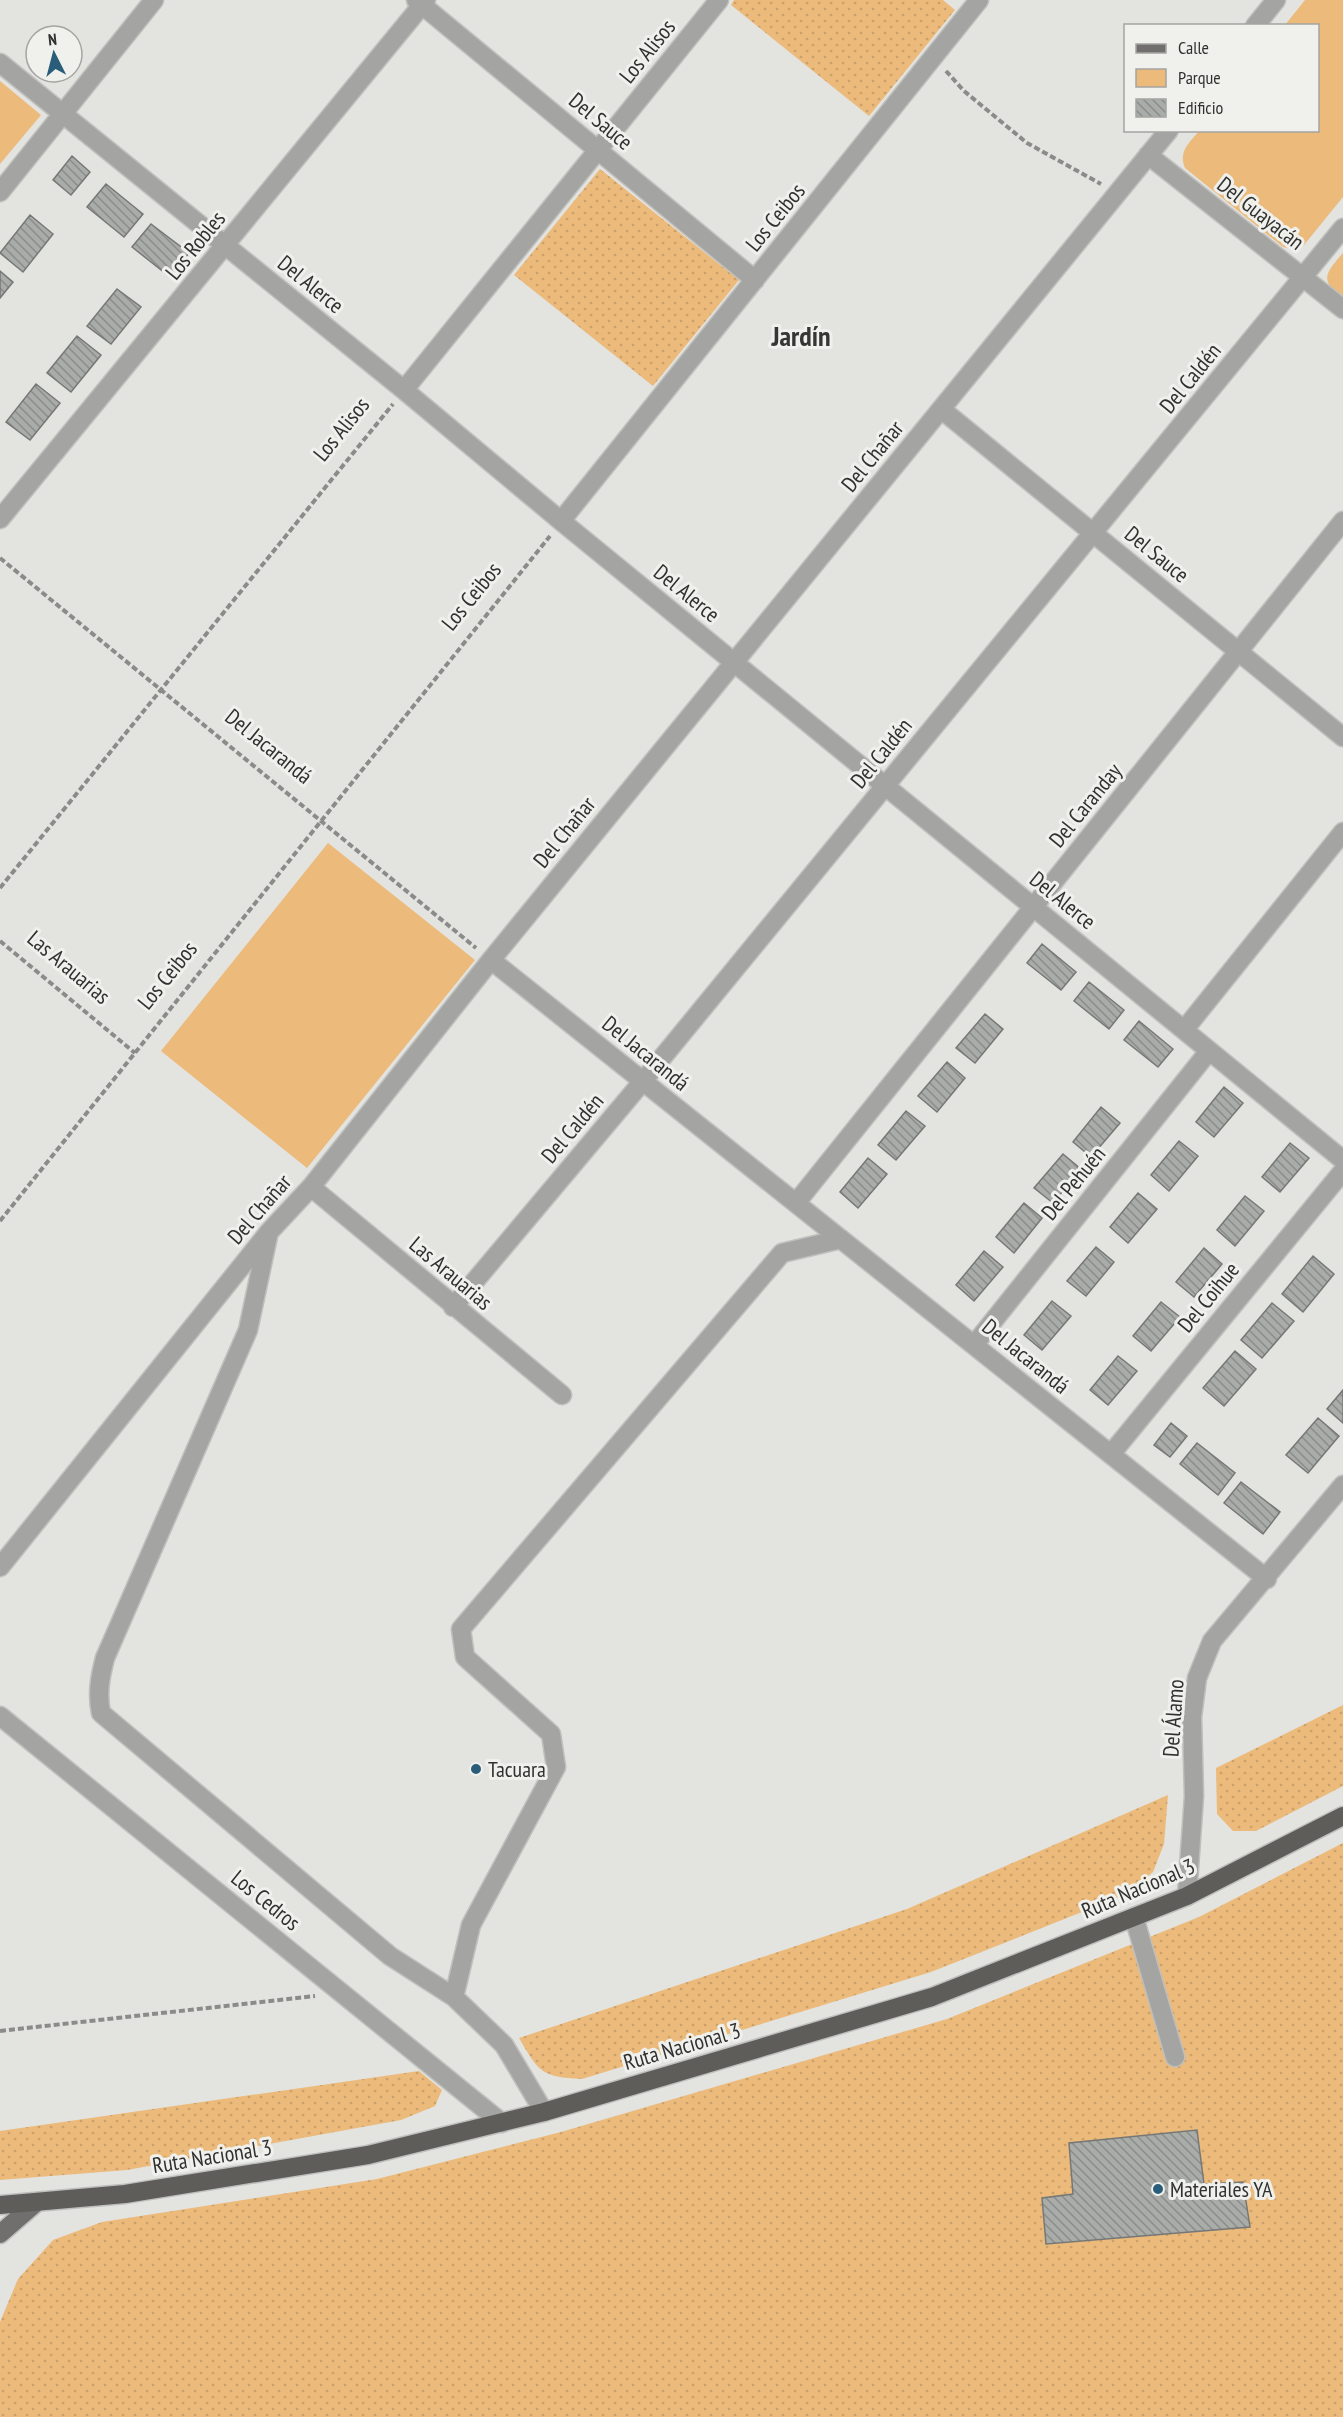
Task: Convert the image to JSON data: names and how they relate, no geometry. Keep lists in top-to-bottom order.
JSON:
{
  "streets": {
    "highway": ["Ruta Nacional 3"],
    "street": [
      "Los Alisos",
      "Del Sauce",
      "Del Guayacán",
      "Los Ceibos",
      "Los Robles",
      "Del Alerce",
      "Del Caldén",
      "Del Chañar",
      "Del Jacarandá",
      "Del Caranday",
      "Las Arauarias",
      "Del Pehuén",
      "Del Coihue",
      "Del Álamo",
      "Los Cedros"
    ]
  },
  "crossings": [
    ["Los Alisos", "Del Sauce"],
    ["Los Alisos", "Del Alerce"],
    ["Los Alisos", "Del Jacarandá"],
    ["Del Sauce", "Los Ceibos"],
    ["Del Sauce", "Los Robles"],
    ["Del Sauce", "Del Caldén"],
    ["Del Sauce", "Del Chañar"],
    ["Del Sauce", "Del Caranday"],
    ["Del Guayacán", "Del Caldén"],
    ["Del Guayacán", "Del Chañar"],
    ["Los Ceibos", "Del Alerce"],
    ["Los Ceibos", "Del Jacarandá"],
    ["Los Ceibos", "Las Arauarias"],
    ["Los Robles", "Del Alerce"],
    ["Del Alerce", "Del Caldén"],
    ["Del Alerce", "Del Chañar"],
    ["Del Alerce", "Del Caranday"],
    ["Del Alerce", "Del Pehuén"],
    ["Del Caldén", "Del Jacarandá"],
    ["Del Caldén", "Las Arauarias"],
    ["Del Chañar", "Del Jacarandá"],
    ["Del Chañar", "Las Arauarias"],
    ["Del Jacarandá", "Del Caranday"],
    ["Del Jacarandá", "Del Pehuén"],
    ["Del Jacarandá", "Del Coihue"],
    ["Del Jacarandá", "Del Álamo"],
    ["Del Álamo", "Ruta Nacional 3"],
    ["Ruta Nacional 3", "Los Cedros"]
  ],
  "districts": ["Jardín"],
  "places": ["Tacuara", "Materiales YA"],
  "legend": ["Calle", "Parque", "Edificio"],
  "north": "top"
}
